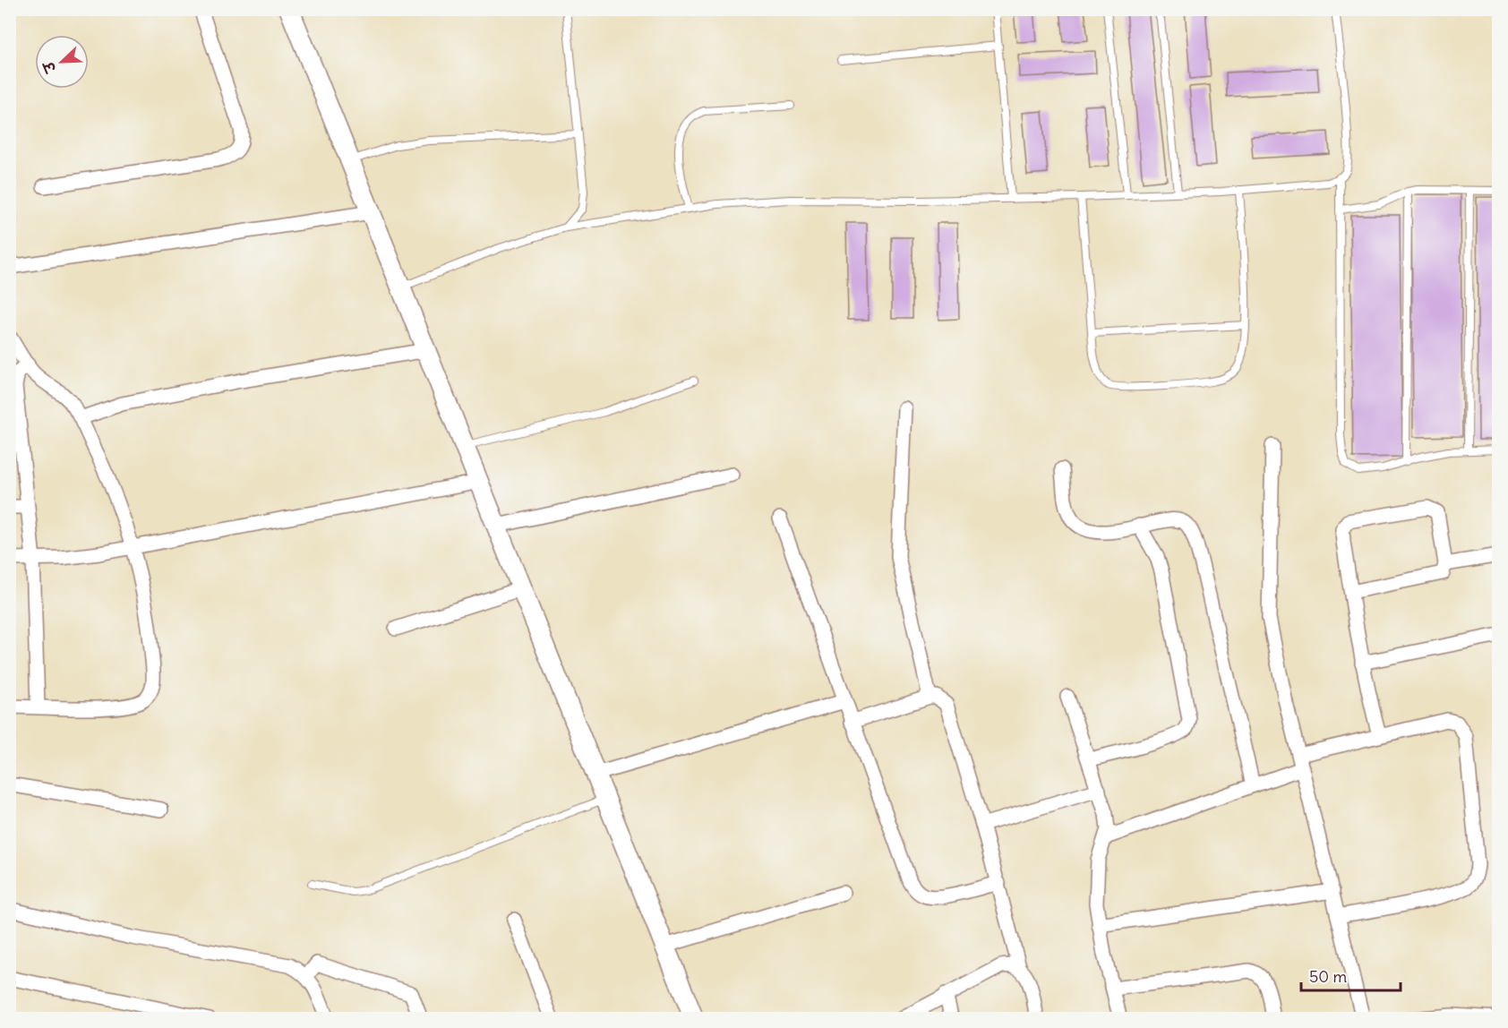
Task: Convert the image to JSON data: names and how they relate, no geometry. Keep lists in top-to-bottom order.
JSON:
{
  "scale_bar": "50 m",
  "north": "bottom left"
}
